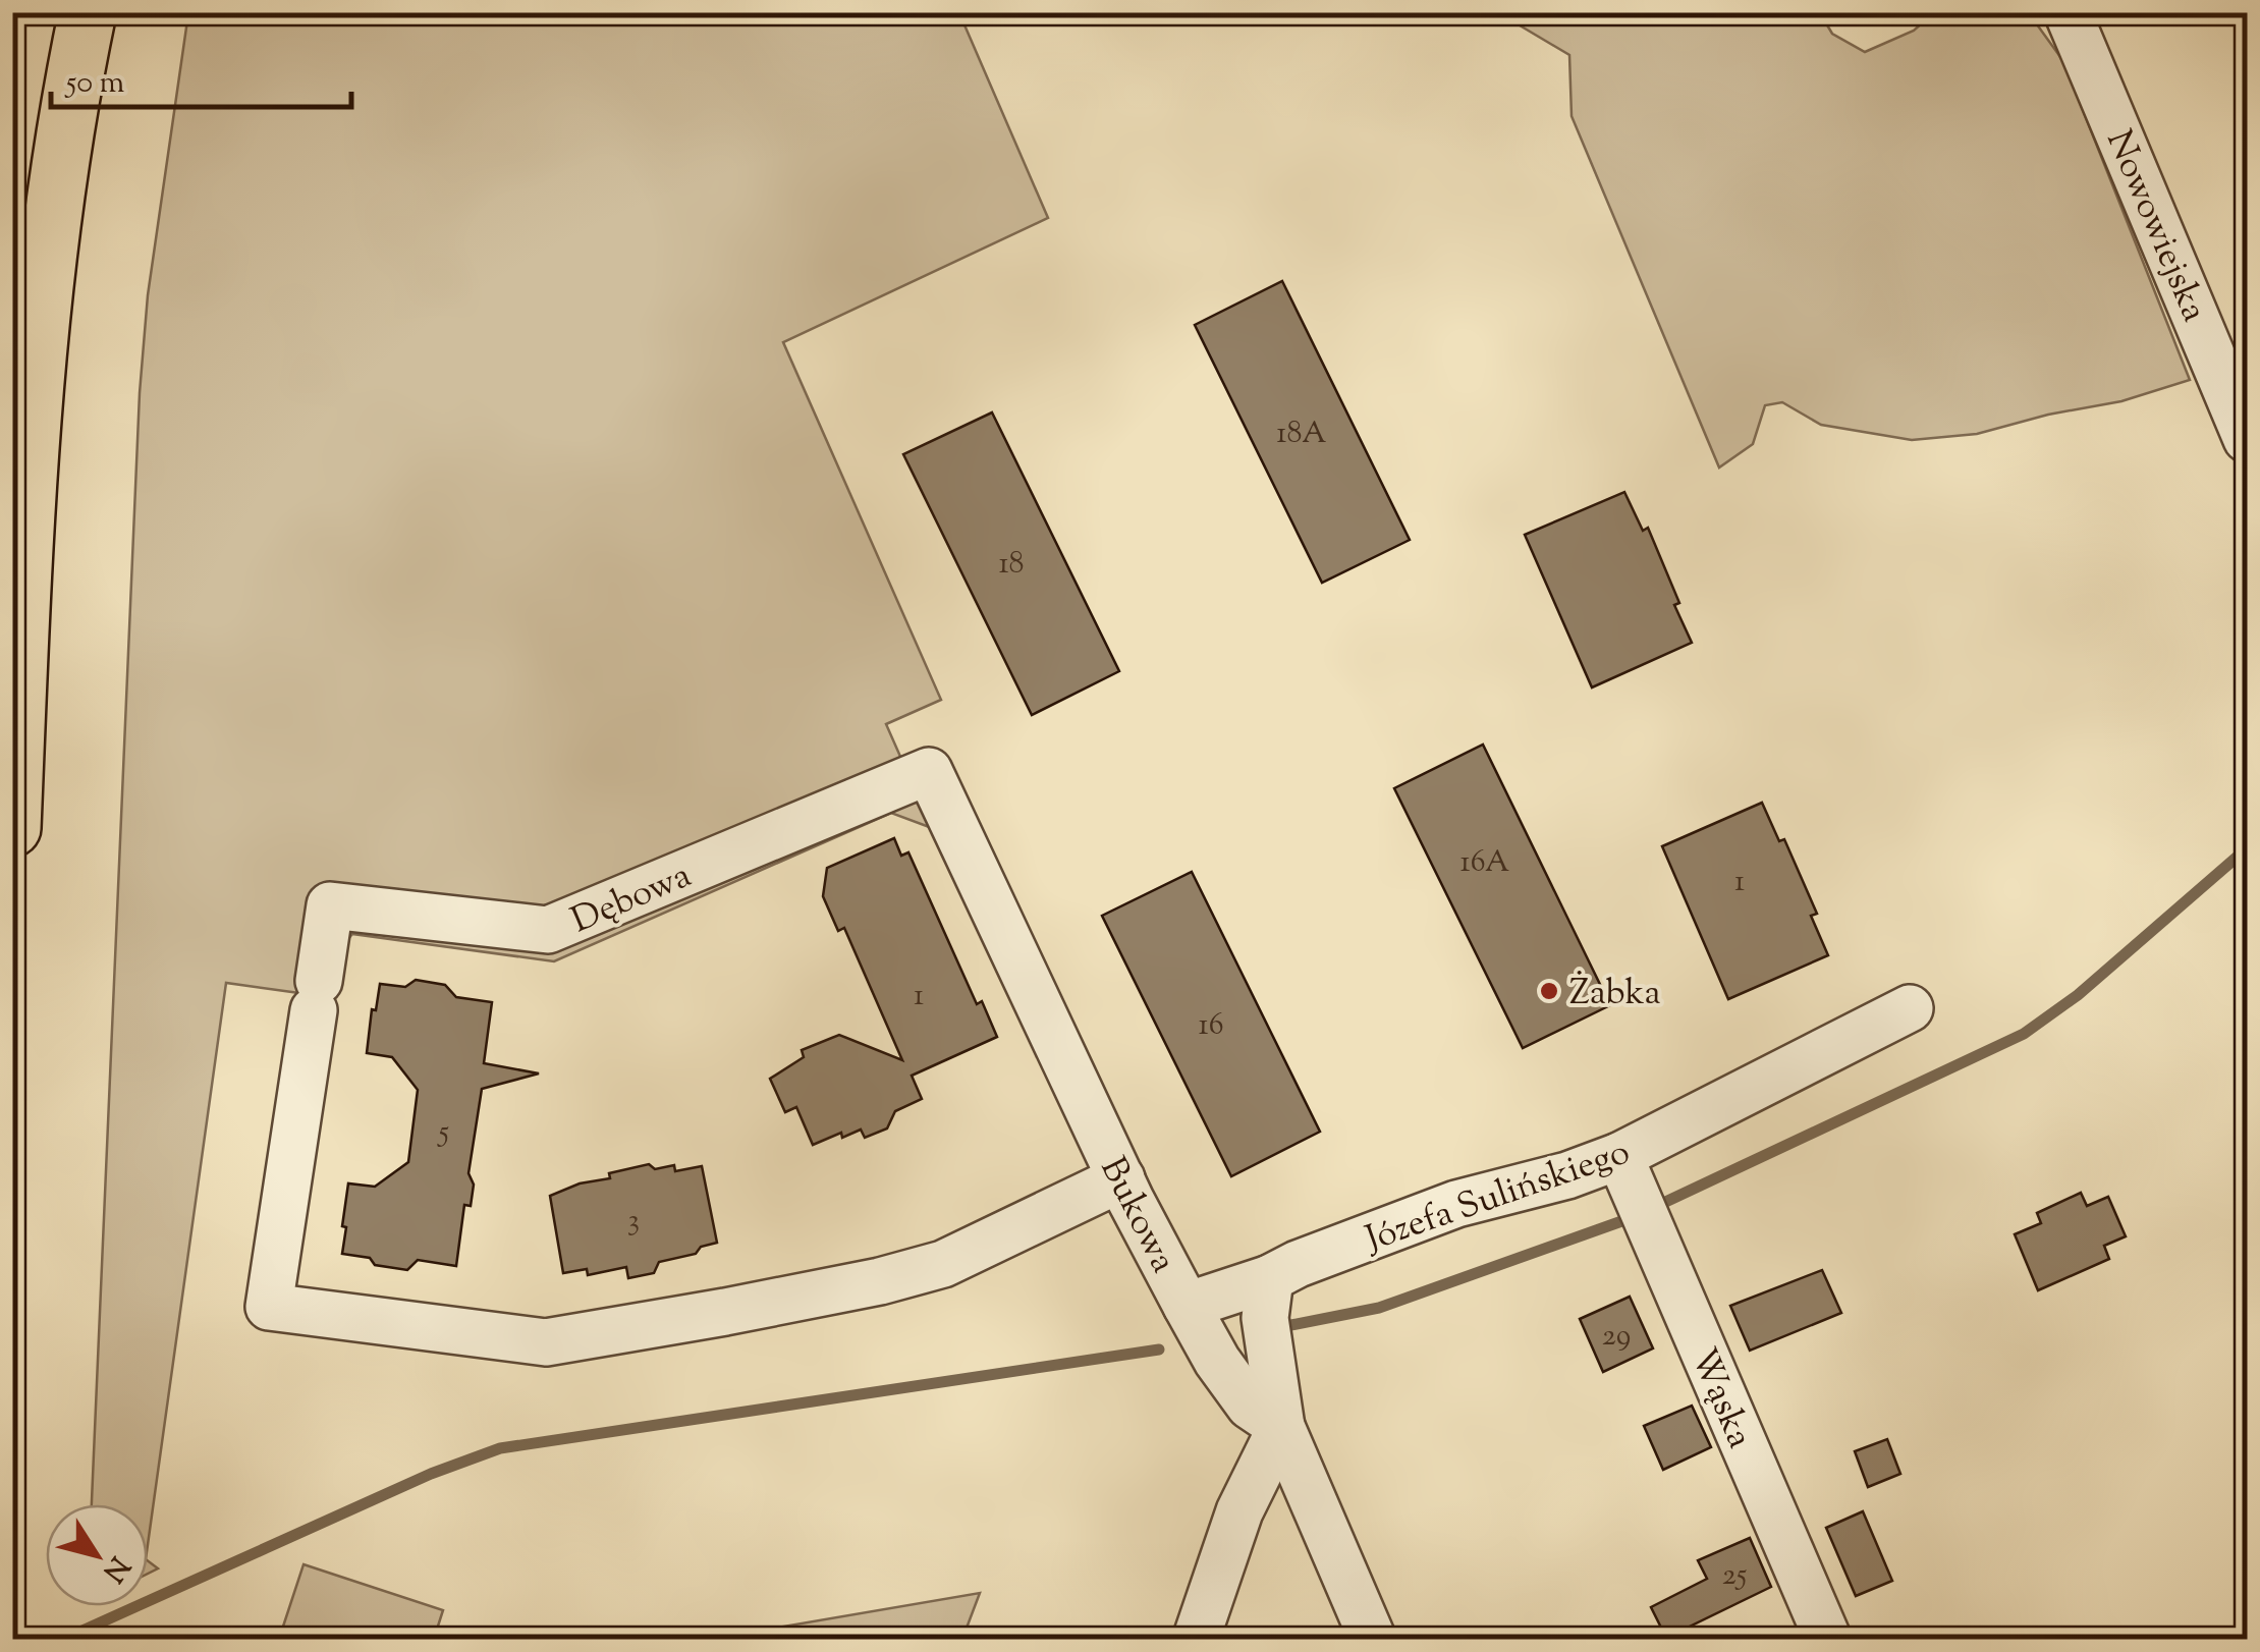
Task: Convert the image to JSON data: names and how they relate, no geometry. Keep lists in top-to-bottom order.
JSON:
{
  "streets": {
    "street": [
      "Nowowiejska",
      "Dębowa",
      "Józefa Sulińskiego",
      "Bukowa",
      "Wąska"
    ]
  },
  "crossings": [
    ["Dębowa", "Bukowa"],
    ["Józefa Sulińskiego", "Bukowa"],
    ["Józefa Sulińskiego", "Wąska"]
  ],
  "places": ["Żabka"],
  "house_numbers": [
    "18A",
    "18",
    "16A",
    "1",
    "1",
    "16",
    "5",
    "3",
    "29",
    "25"
  ],
  "scale_bar": "50 m",
  "north": "bottom right"
}
